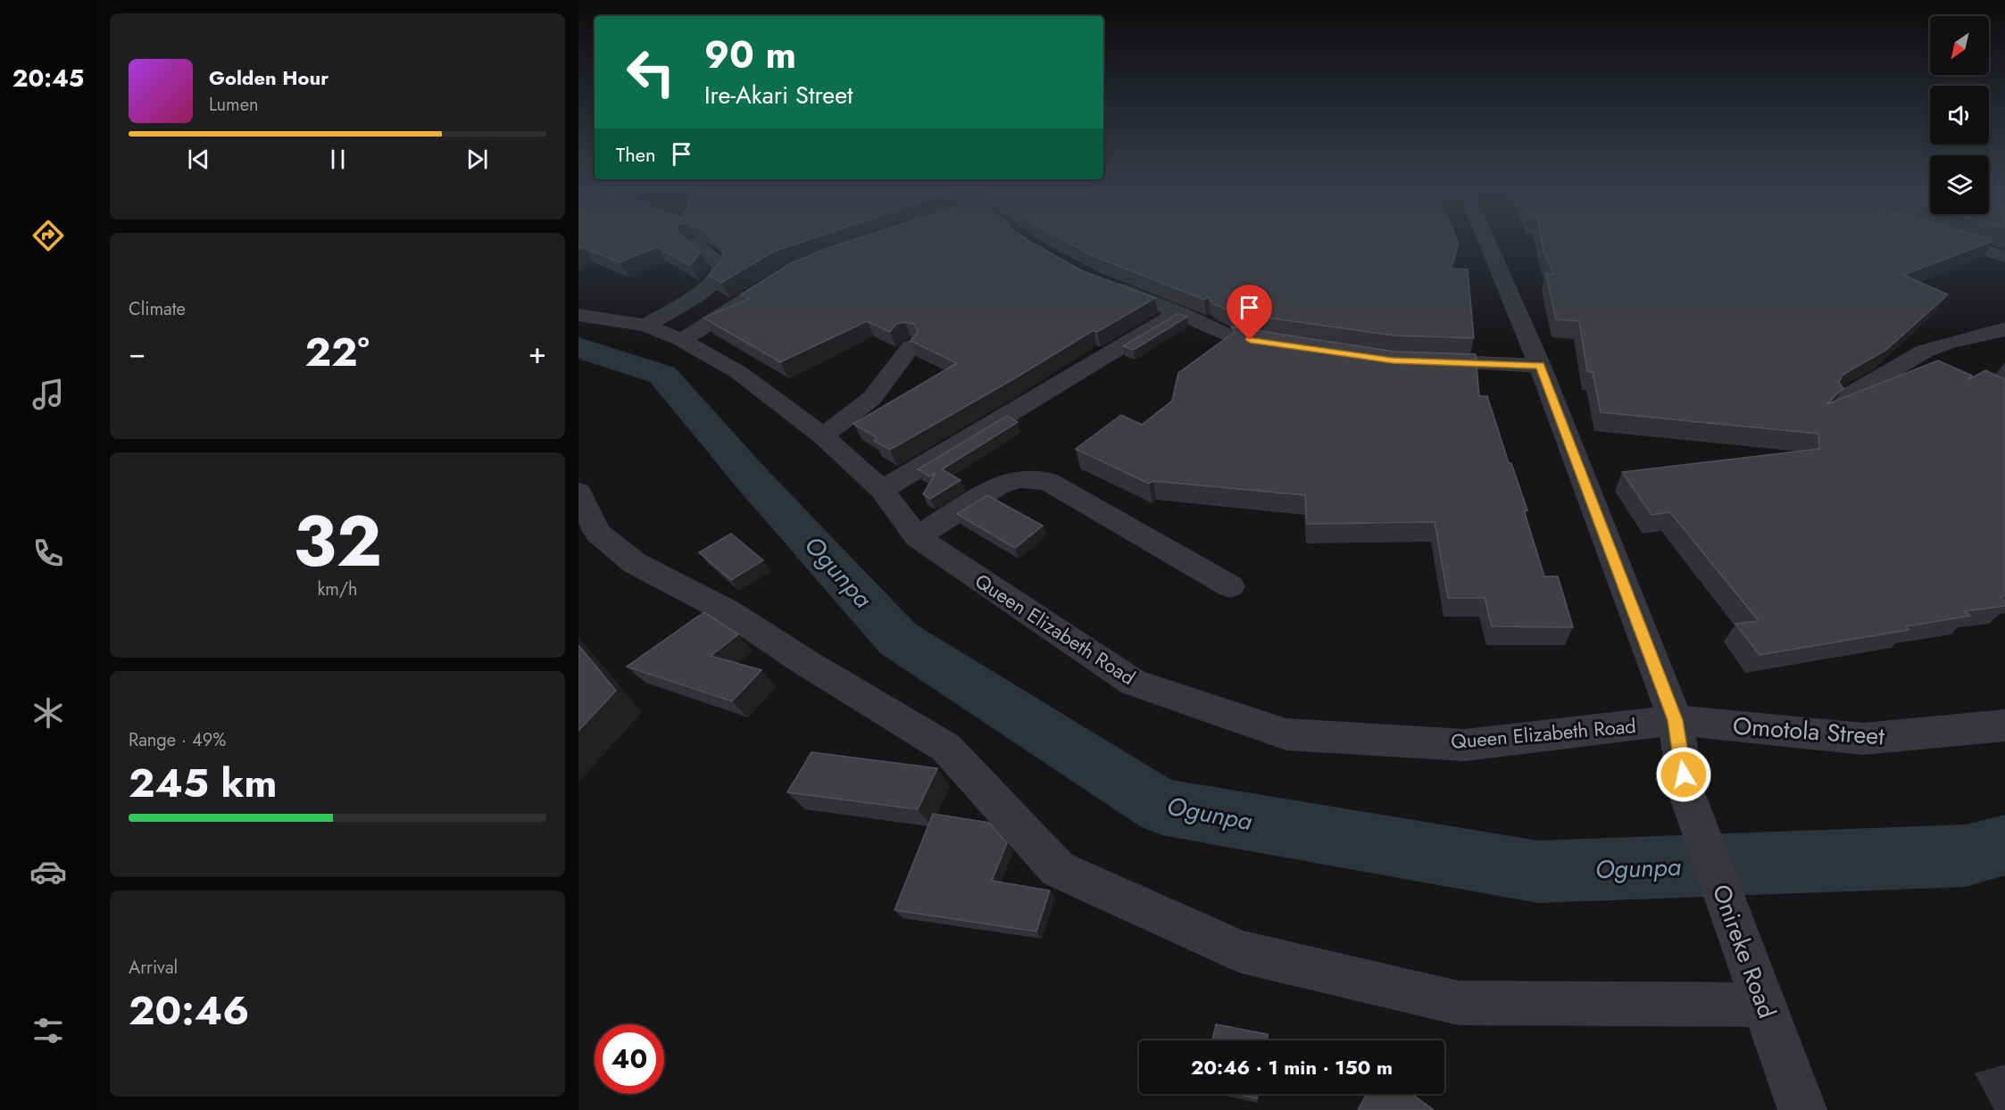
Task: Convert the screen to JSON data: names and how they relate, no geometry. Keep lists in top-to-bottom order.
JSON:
{
  "streets": {
    "street": ["Queen Elizabeth Road", "Omotola Street", "Onireke Road"]
  },
  "crossings": [
    ["Queen Elizabeth Road", "Omotola Street"],
    ["Queen Elizabeth Road", "Onireke Road"],
    ["Omotola Street", "Onireke Road"]
  ],
  "water": ["Ogunpa"],
  "north": "bottom left",
  "page": {
    "tabs": "20:45",
    "turn": ["90 m", "Ire-Akari Street"],
    "song": ["Golden Hour", "Lumen"],
    "then": "Then",
    "tile": [
      "Climate",
      ["32", "km/h"],
      ["Range · 49%", "245 km"],
      ["Arrival", "20:46"]
    ],
    "heat": ["−", "22°", "+"],
    "limit": "40",
    "trip": "20:46 · 1 min · 150 m"
  }
}
